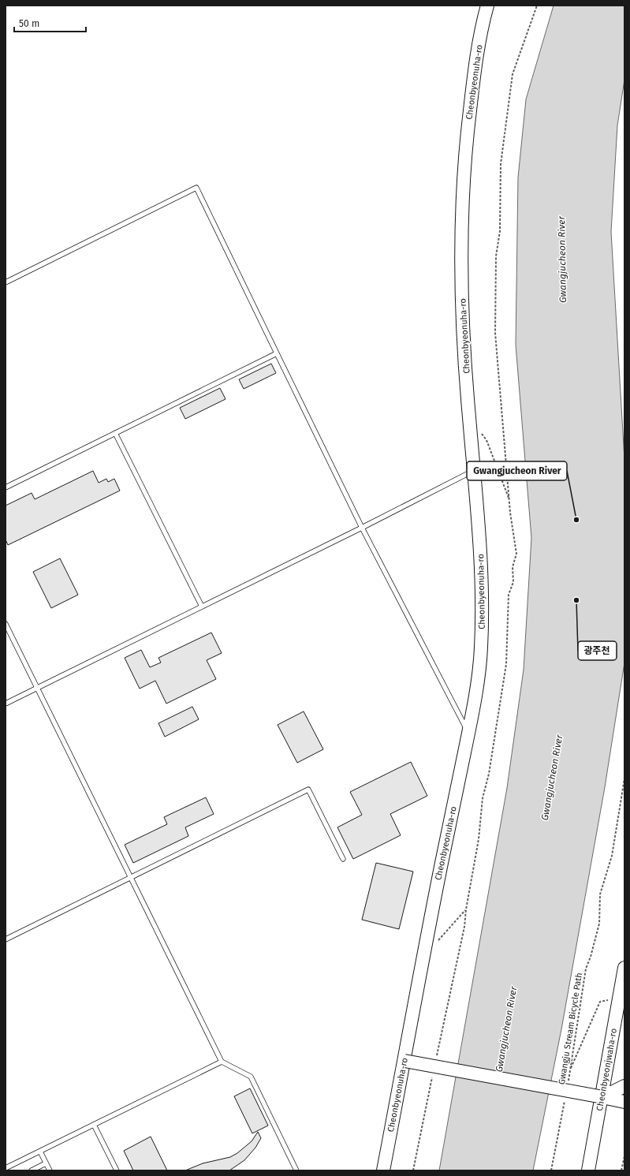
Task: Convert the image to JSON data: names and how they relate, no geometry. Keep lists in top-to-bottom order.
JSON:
{
  "streets": {
    "street": ["Cheonbyeonuha-ro", "Cheonbyeonjwaha-ro"],
    "path": ["Gwangju Stream Bicycle Path"]
  },
  "water": ["Gwangjucheon River"],
  "places": ["Gwangjucheon River", "광주천"],
  "scale_bar": "50 m"
}
